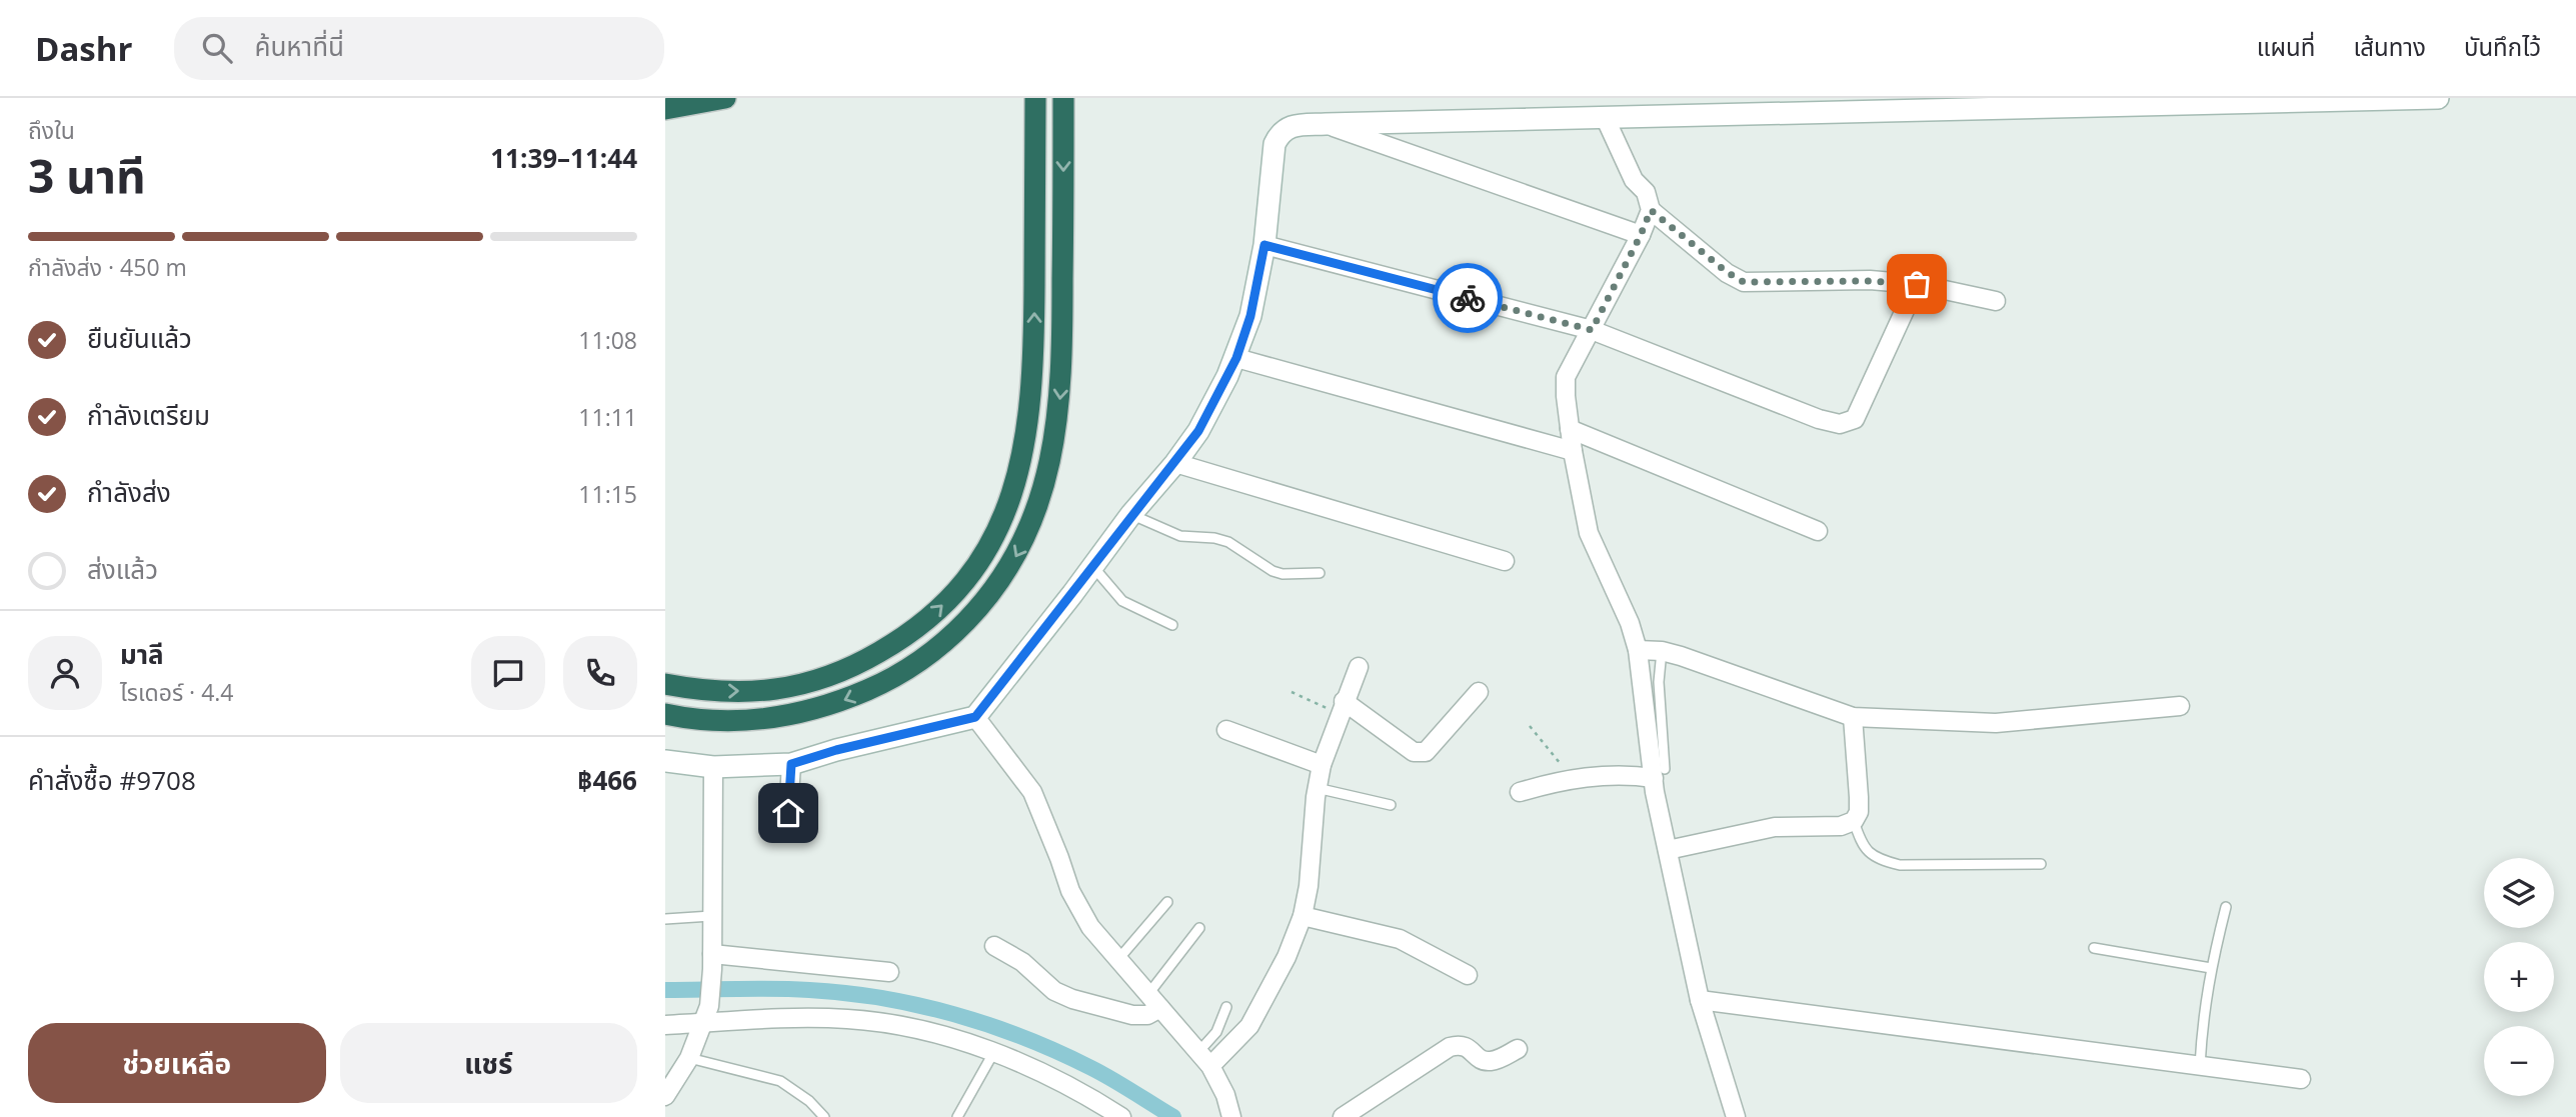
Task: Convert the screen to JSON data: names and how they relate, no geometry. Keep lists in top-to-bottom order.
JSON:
{
  "page": {
    "header": "Dashr",
    "search": "ค้นหาที่นี่",
    "nav": ["แผนที่", "เส้นทาง", "บันทึกไว้"],
    "heading": ["3 นาที", "ถึงใน", "11:39–11:44"],
    "panel": [
      "มาลี",
      "ไรเดอร์ · 4.4",
      "คำสั่งซื้อ #9708",
      "฿466"
    ],
    "bar": "กำลังส่ง · 450 m",
    "list": [
      ["ยืนยันแล้ว", "11:08"],
      ["กำลังเตรียม", "11:11"],
      ["กำลังส่ง", "11:15"],
      "ส่งแล้ว"
    ],
    "map_buttons": ["+", "−"],
    "buttons": ["ช่วยเหลือ", "แชร์"]
  }
}
